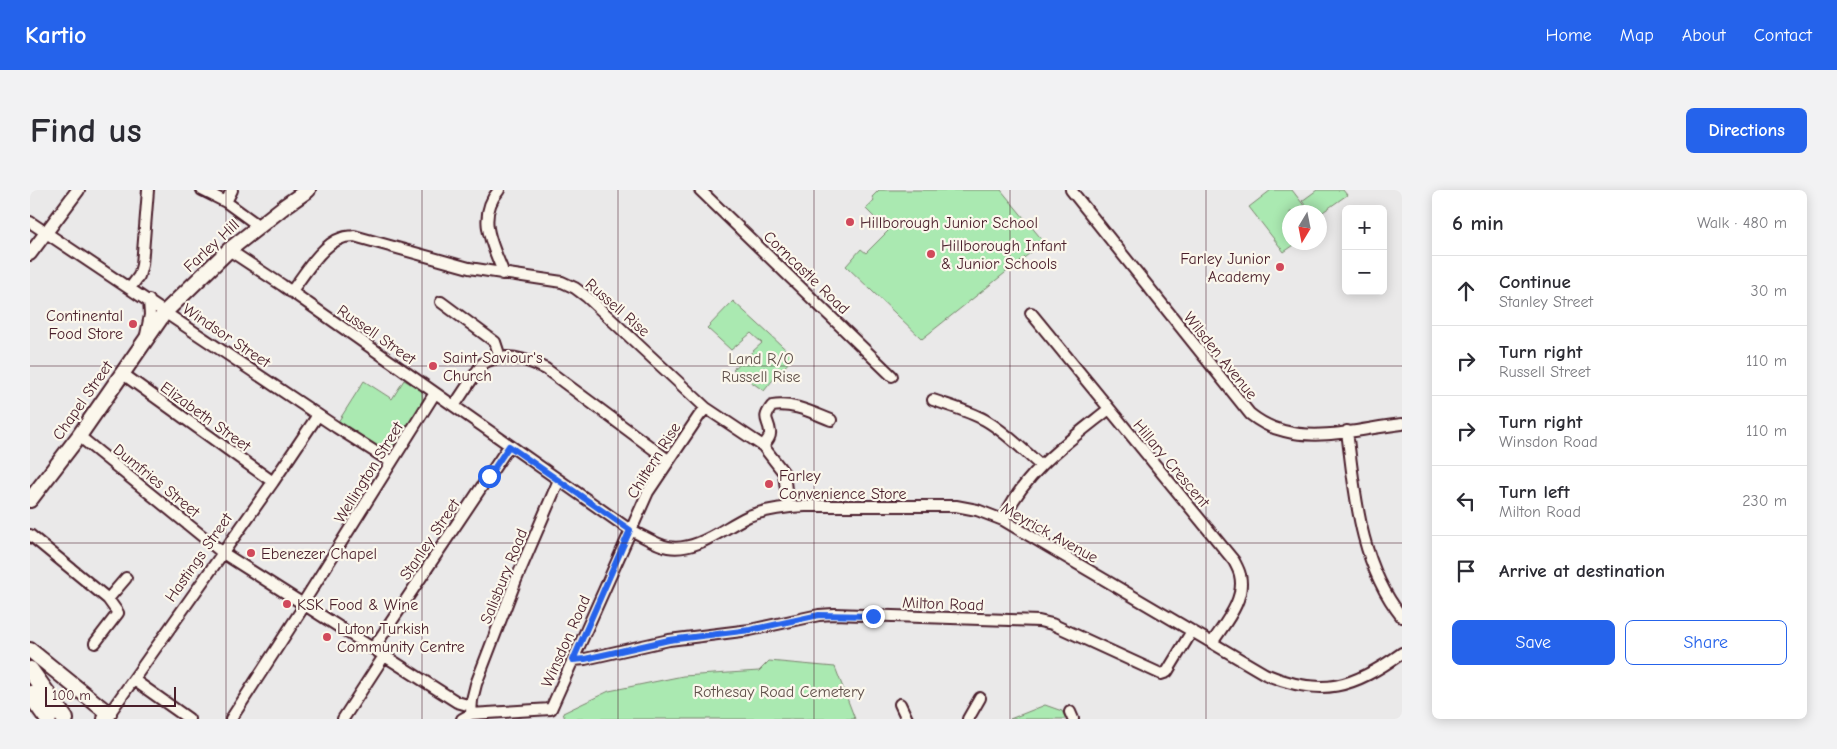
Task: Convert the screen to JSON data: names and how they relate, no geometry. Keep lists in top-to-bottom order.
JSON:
{
  "streets": {
    "main road": ["Farley Hill", "Chapel Street"],
    "street": [
      "Corncastle Road",
      "Russell Rise",
      "Russell Street",
      "Windsor Street",
      "Wilsden Avenue",
      "Elizabeth Street",
      "Chiltern Rise",
      "Hillary Crescent",
      "Wellington Street",
      "Dumfries Street",
      "Meyrick Avenue",
      "Stanley Street",
      "Hastings Street",
      "Salisbury Road",
      "Milton Road",
      "Winsdon Road"
    ]
  },
  "crossings": [
    ["Farley Hill", "Russell Street"],
    ["Farley Hill", "Windsor Street"],
    ["Farley Hill", "Chapel Street"],
    ["Russell Rise", "Russell Street"],
    ["Russell Rise", "Chiltern Rise"],
    ["Russell Rise", "Meyrick Avenue"],
    ["Russell Street", "Chiltern Rise"],
    ["Russell Street", "Wellington Street"],
    ["Russell Street", "Meyrick Avenue"],
    ["Russell Street", "Stanley Street"],
    ["Russell Street", "Salisbury Road"],
    ["Russell Street", "Winsdon Road"],
    ["Windsor Street", "Chapel Street"],
    ["Windsor Street", "Wellington Street"],
    ["Windsor Street", "Hastings Street"],
    ["Chapel Street", "Elizabeth Street"],
    ["Chapel Street", "Dumfries Street"],
    ["Elizabeth Street", "Hastings Street"],
    ["Chiltern Rise", "Meyrick Avenue"],
    ["Chiltern Rise", "Winsdon Road"],
    ["Hillary Crescent", "Meyrick Avenue"],
    ["Wellington Street", "Dumfries Street"],
    ["Dumfries Street", "Stanley Street"],
    ["Dumfries Street", "Hastings Street"],
    ["Dumfries Street", "Salisbury Road"],
    ["Dumfries Street", "Winsdon Road"],
    ["Meyrick Avenue", "Milton Road"],
    ["Meyrick Avenue", "Winsdon Road"],
    ["Salisbury Road", "Winsdon Road"],
    ["Milton Road", "Winsdon Road"]
  ],
  "parks": ["Land R/O Russell Rise", "Rothesay Road Cemetery"],
  "places": [
    "Hillborough Junior School",
    "Hillborough Infant & Junior Schools",
    "Farley Junior Academy",
    "Continental Food Store",
    "Saint Saviour's Church",
    "Farley Convenience Store",
    "Ebenezer Chapel",
    "KSK Food & Wine",
    "Luton Turkish Community Centre"
  ],
  "scale_bar": "100 m",
  "north": "bottom",
  "page": {
    "header": "Kartio",
    "nav": [
      "Home",
      "Map",
      "About",
      "Contact"
    ],
    "buttons": [
      "Directions",
      ["Save", "Share"]
    ],
    "title": "Find us",
    "heading": ["6 min", "Walk · 480 m"],
    "map_buttons": ["+", "−"],
    "list": [
      ["Continue", "Stanley Street", "30 m"],
      ["Turn right", "Russell Street", "110 m"],
      ["Turn right", "Winsdon Road", "110 m"],
      ["Turn left", "Milton Road", "230 m"],
      "Arrive at destination"
    ],
    "scale": "100 m"
  }
}
